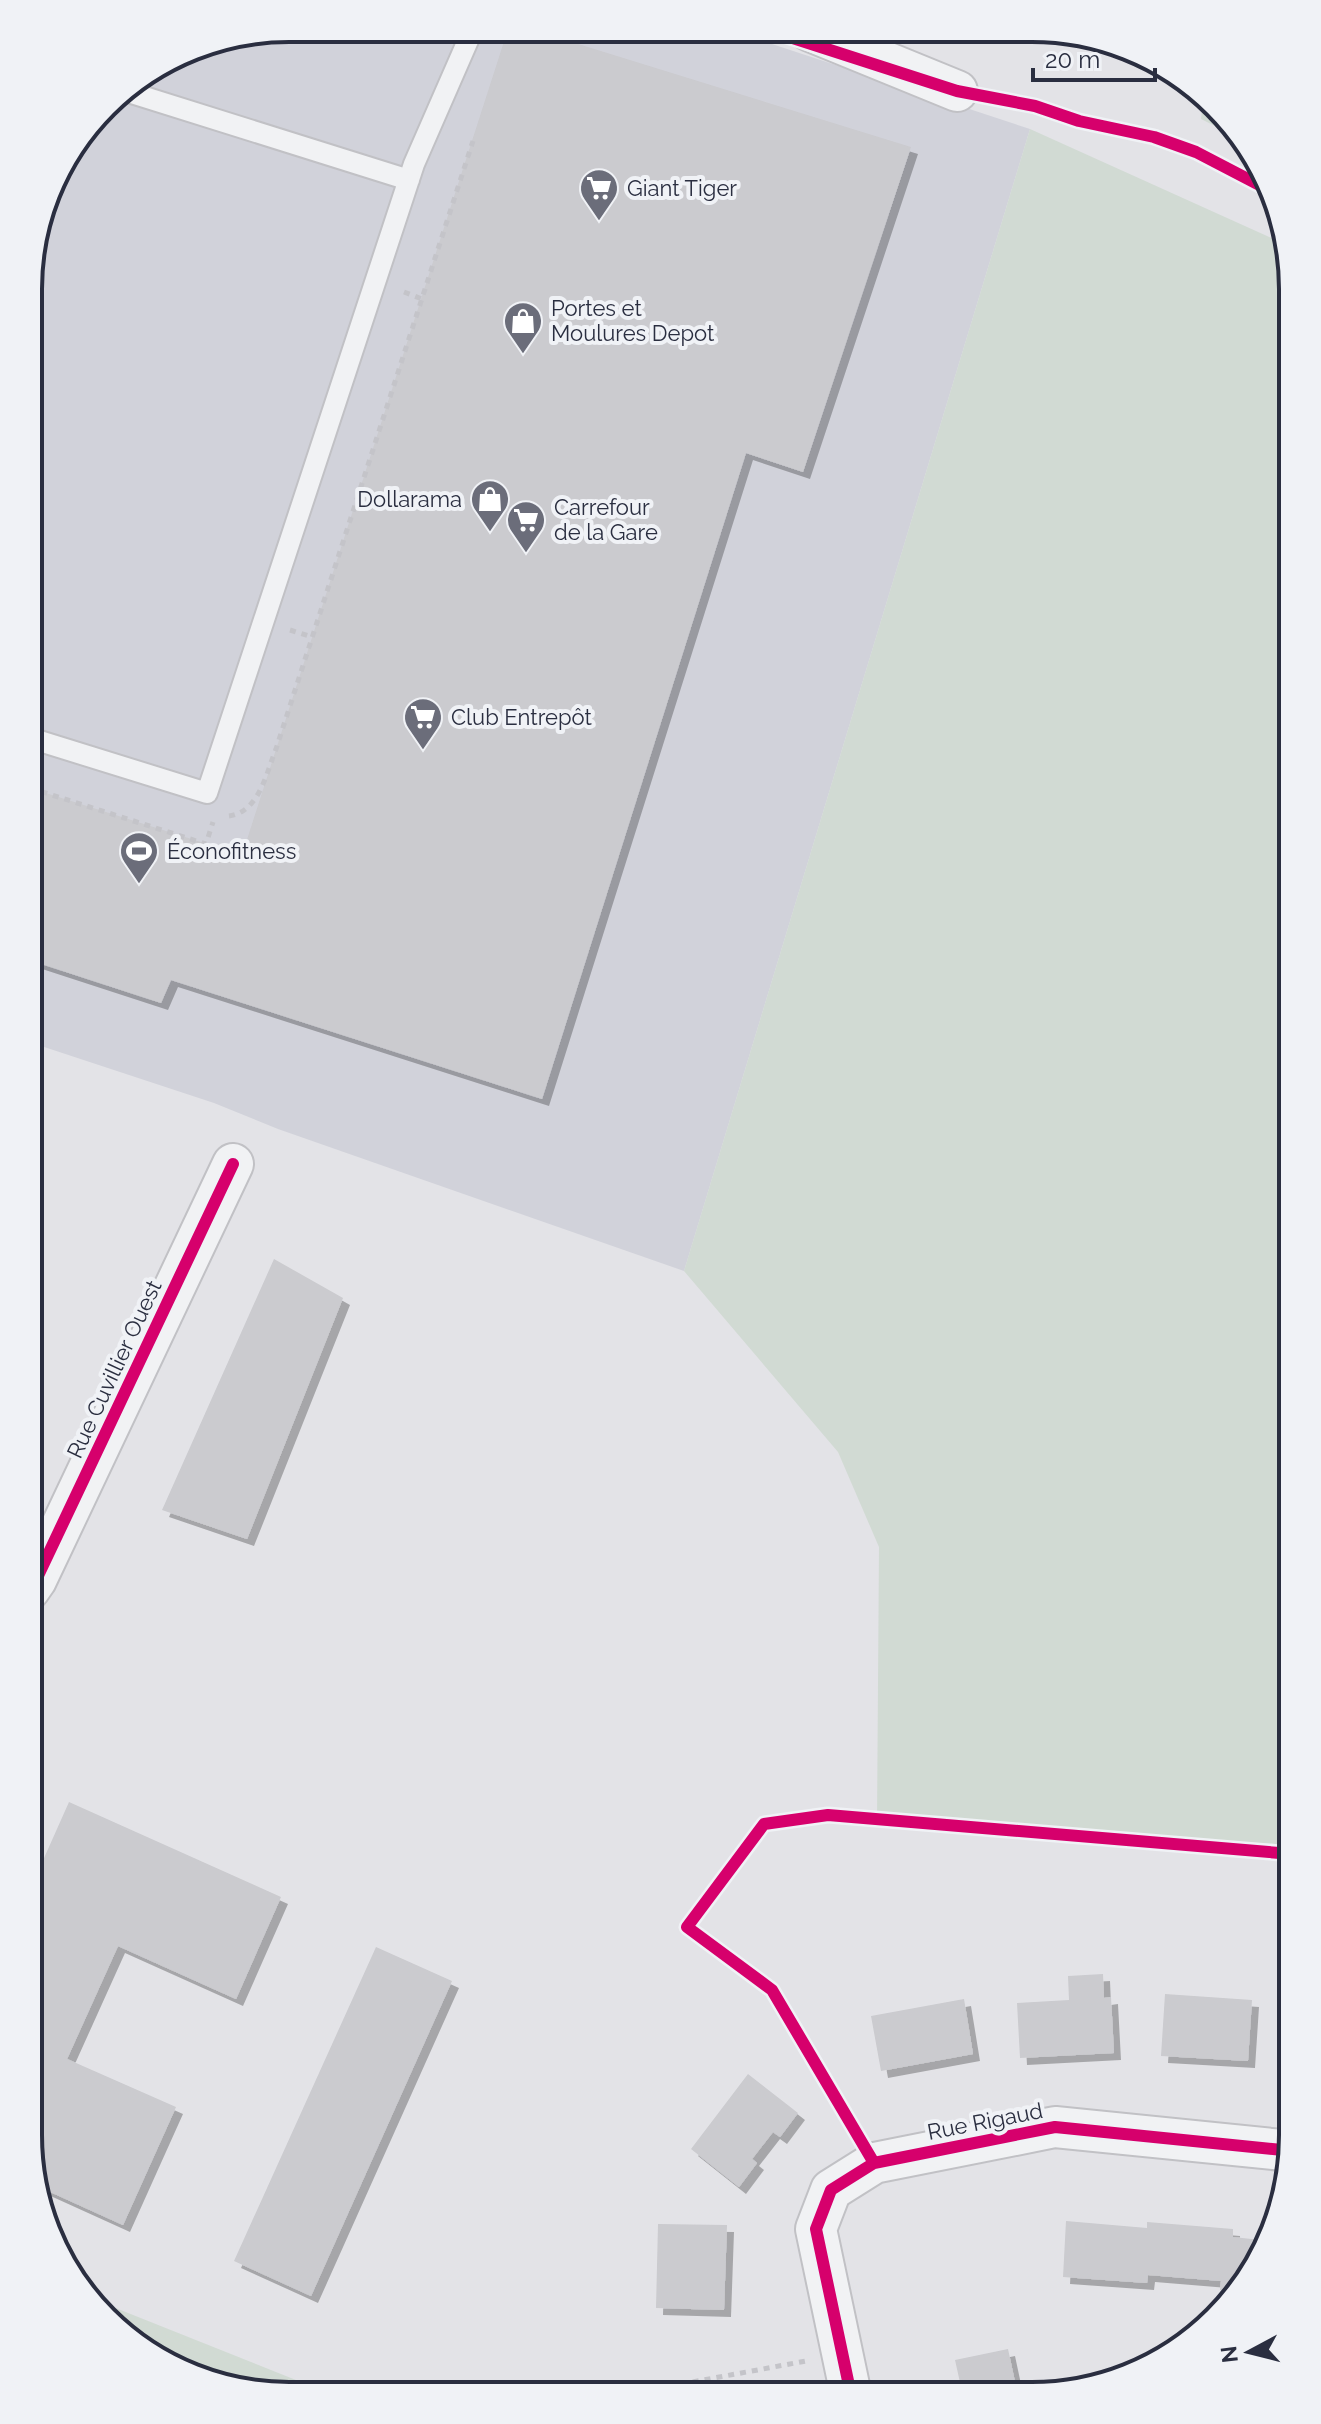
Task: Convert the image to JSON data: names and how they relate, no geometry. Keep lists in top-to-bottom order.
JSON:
{
  "streets": {
    "street": ["Rue Cuvillier Ouest", "Rue Rigaud"]
  },
  "places": {
    "supermarket": ["Giant Tiger", "Carrefour de la Gare", "Club Entrepôt"],
    "shop": ["Portes et Moulures Depot", "Dollarama"],
    "sports": ["Éconofitness"]
  },
  "scale_bar": "20 m",
  "north": "left"
}
